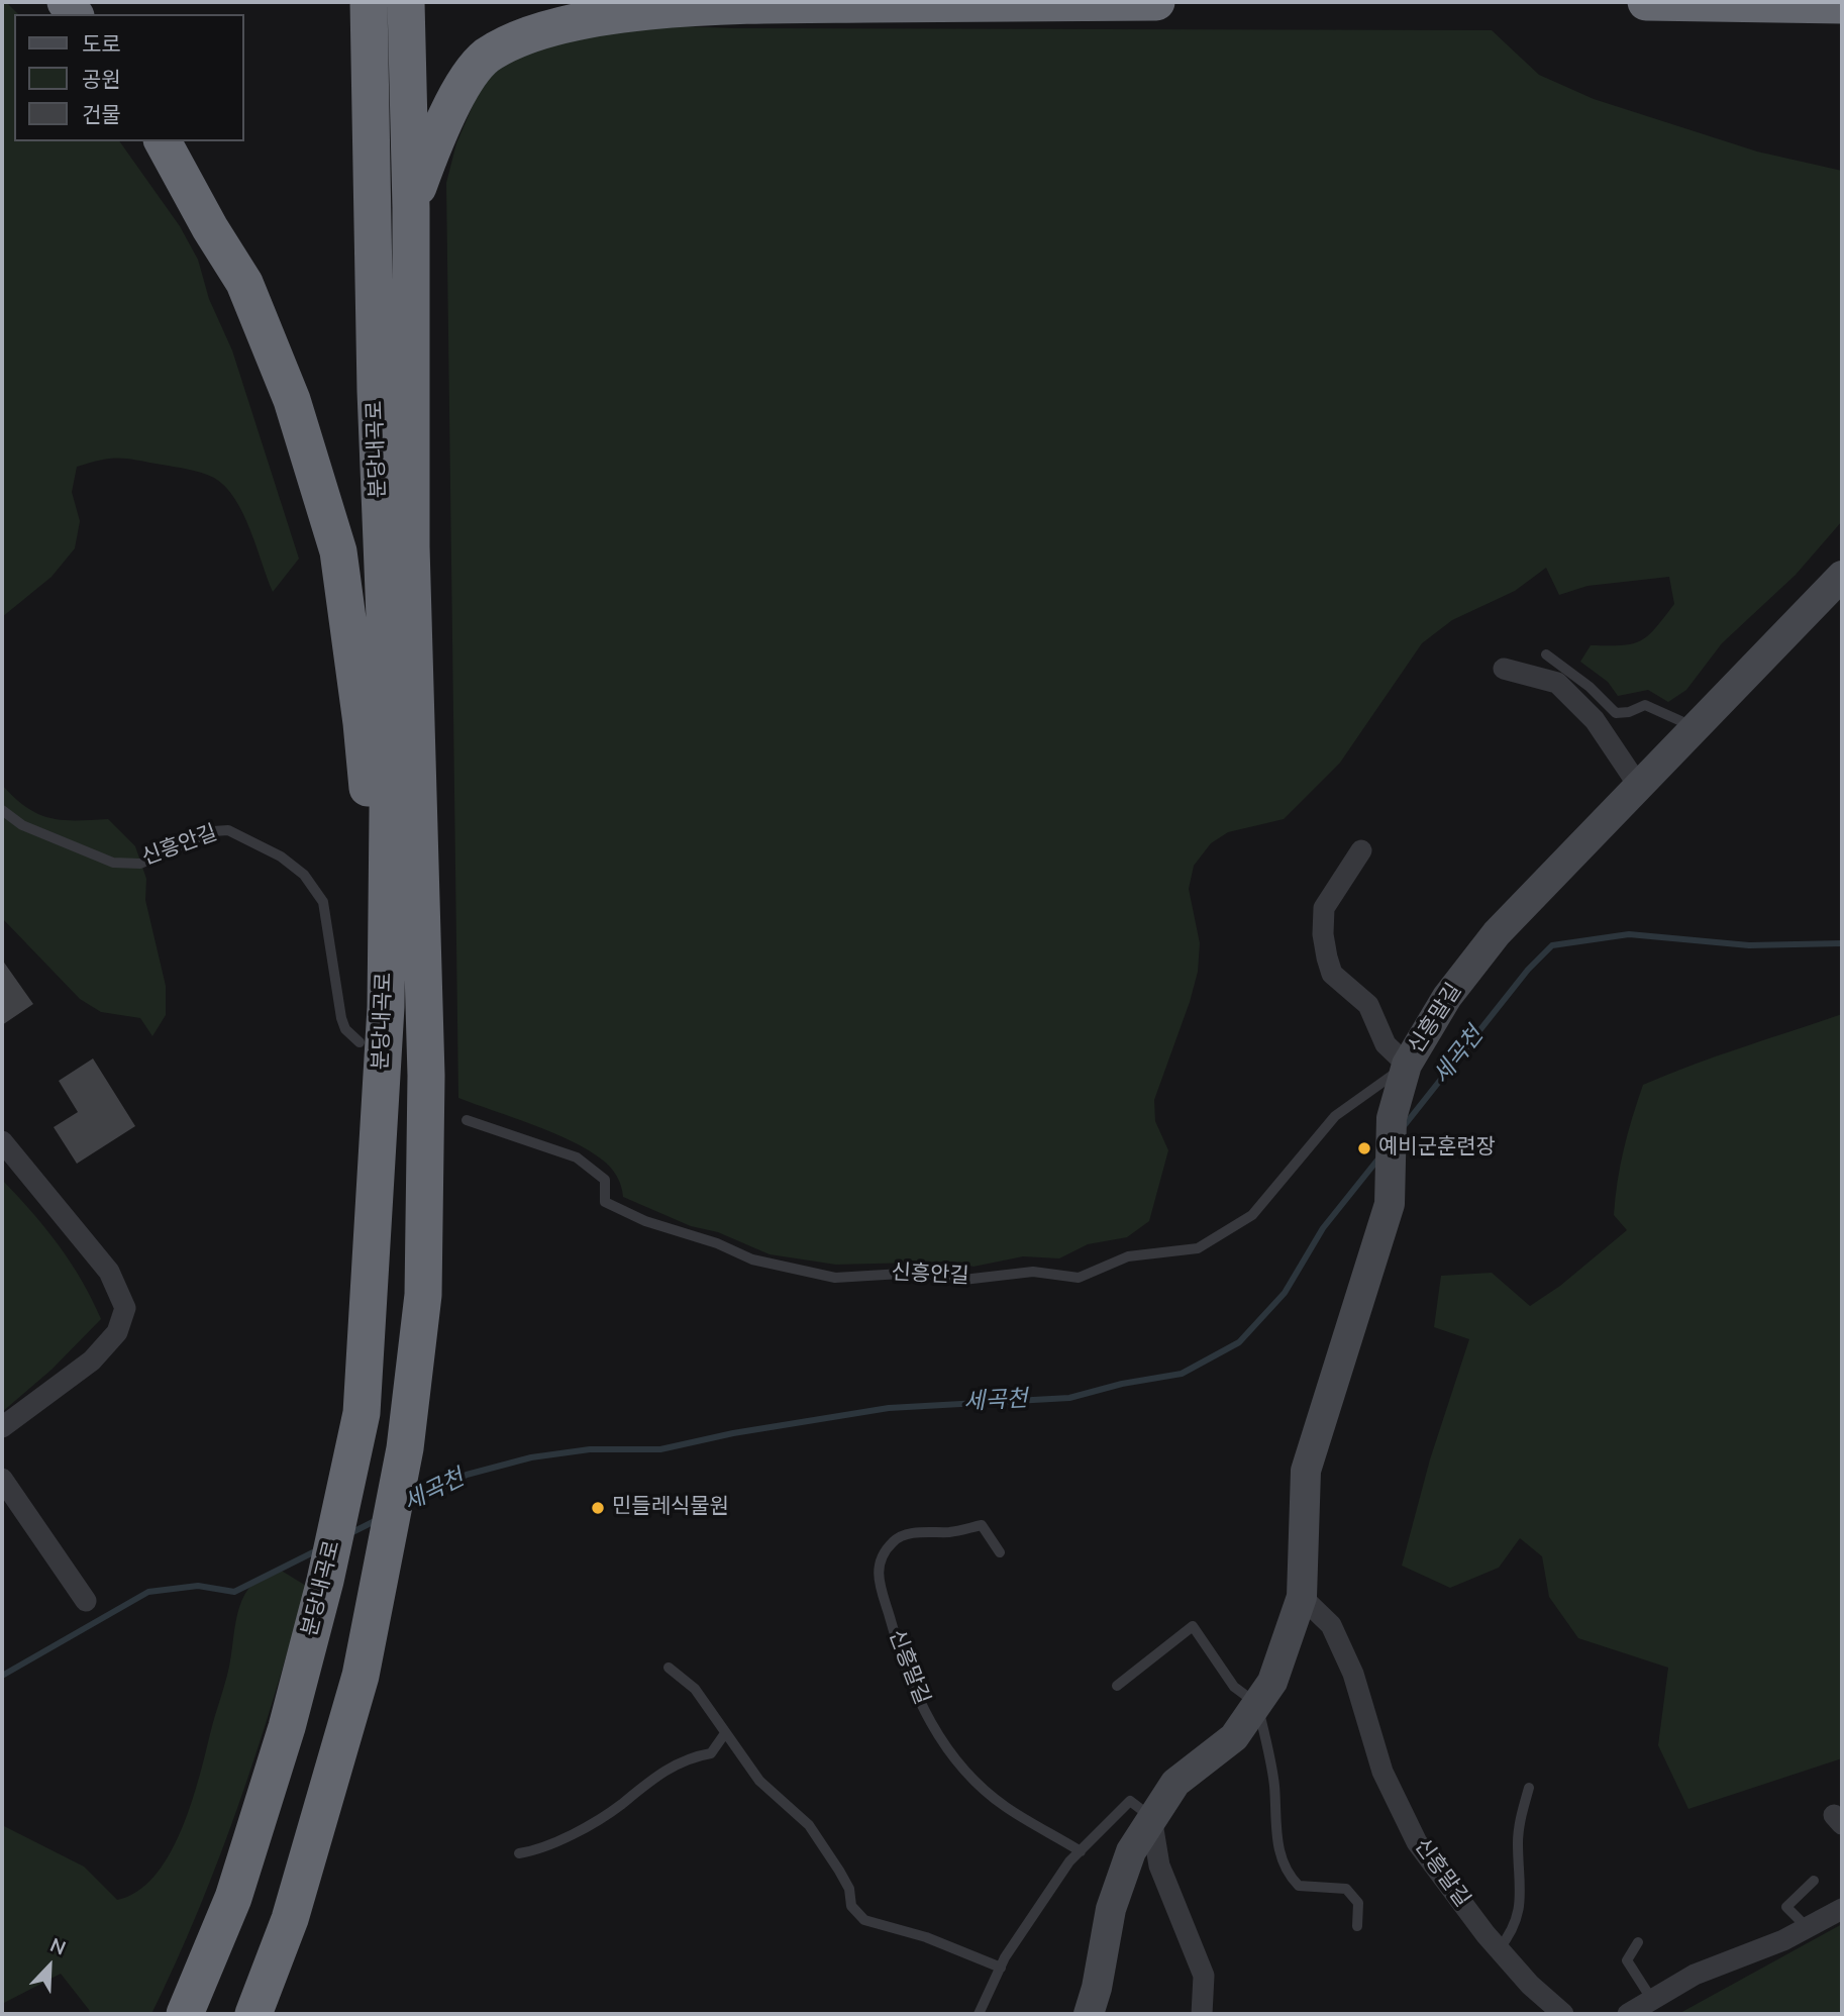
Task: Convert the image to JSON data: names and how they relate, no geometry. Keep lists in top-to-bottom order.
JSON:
{
  "streets": {
    "highway": ["분당내곡로"],
    "street": ["신흥말길"],
    "lane": ["신흥안길"]
  },
  "crossings": [
    ["신흥안길", "신흥말길"]
  ],
  "water": ["세곡천"],
  "places": ["예비군훈련장", "민들레식물원"],
  "legend": ["도로", "공원", "건물"],
  "north": "top right"
}
